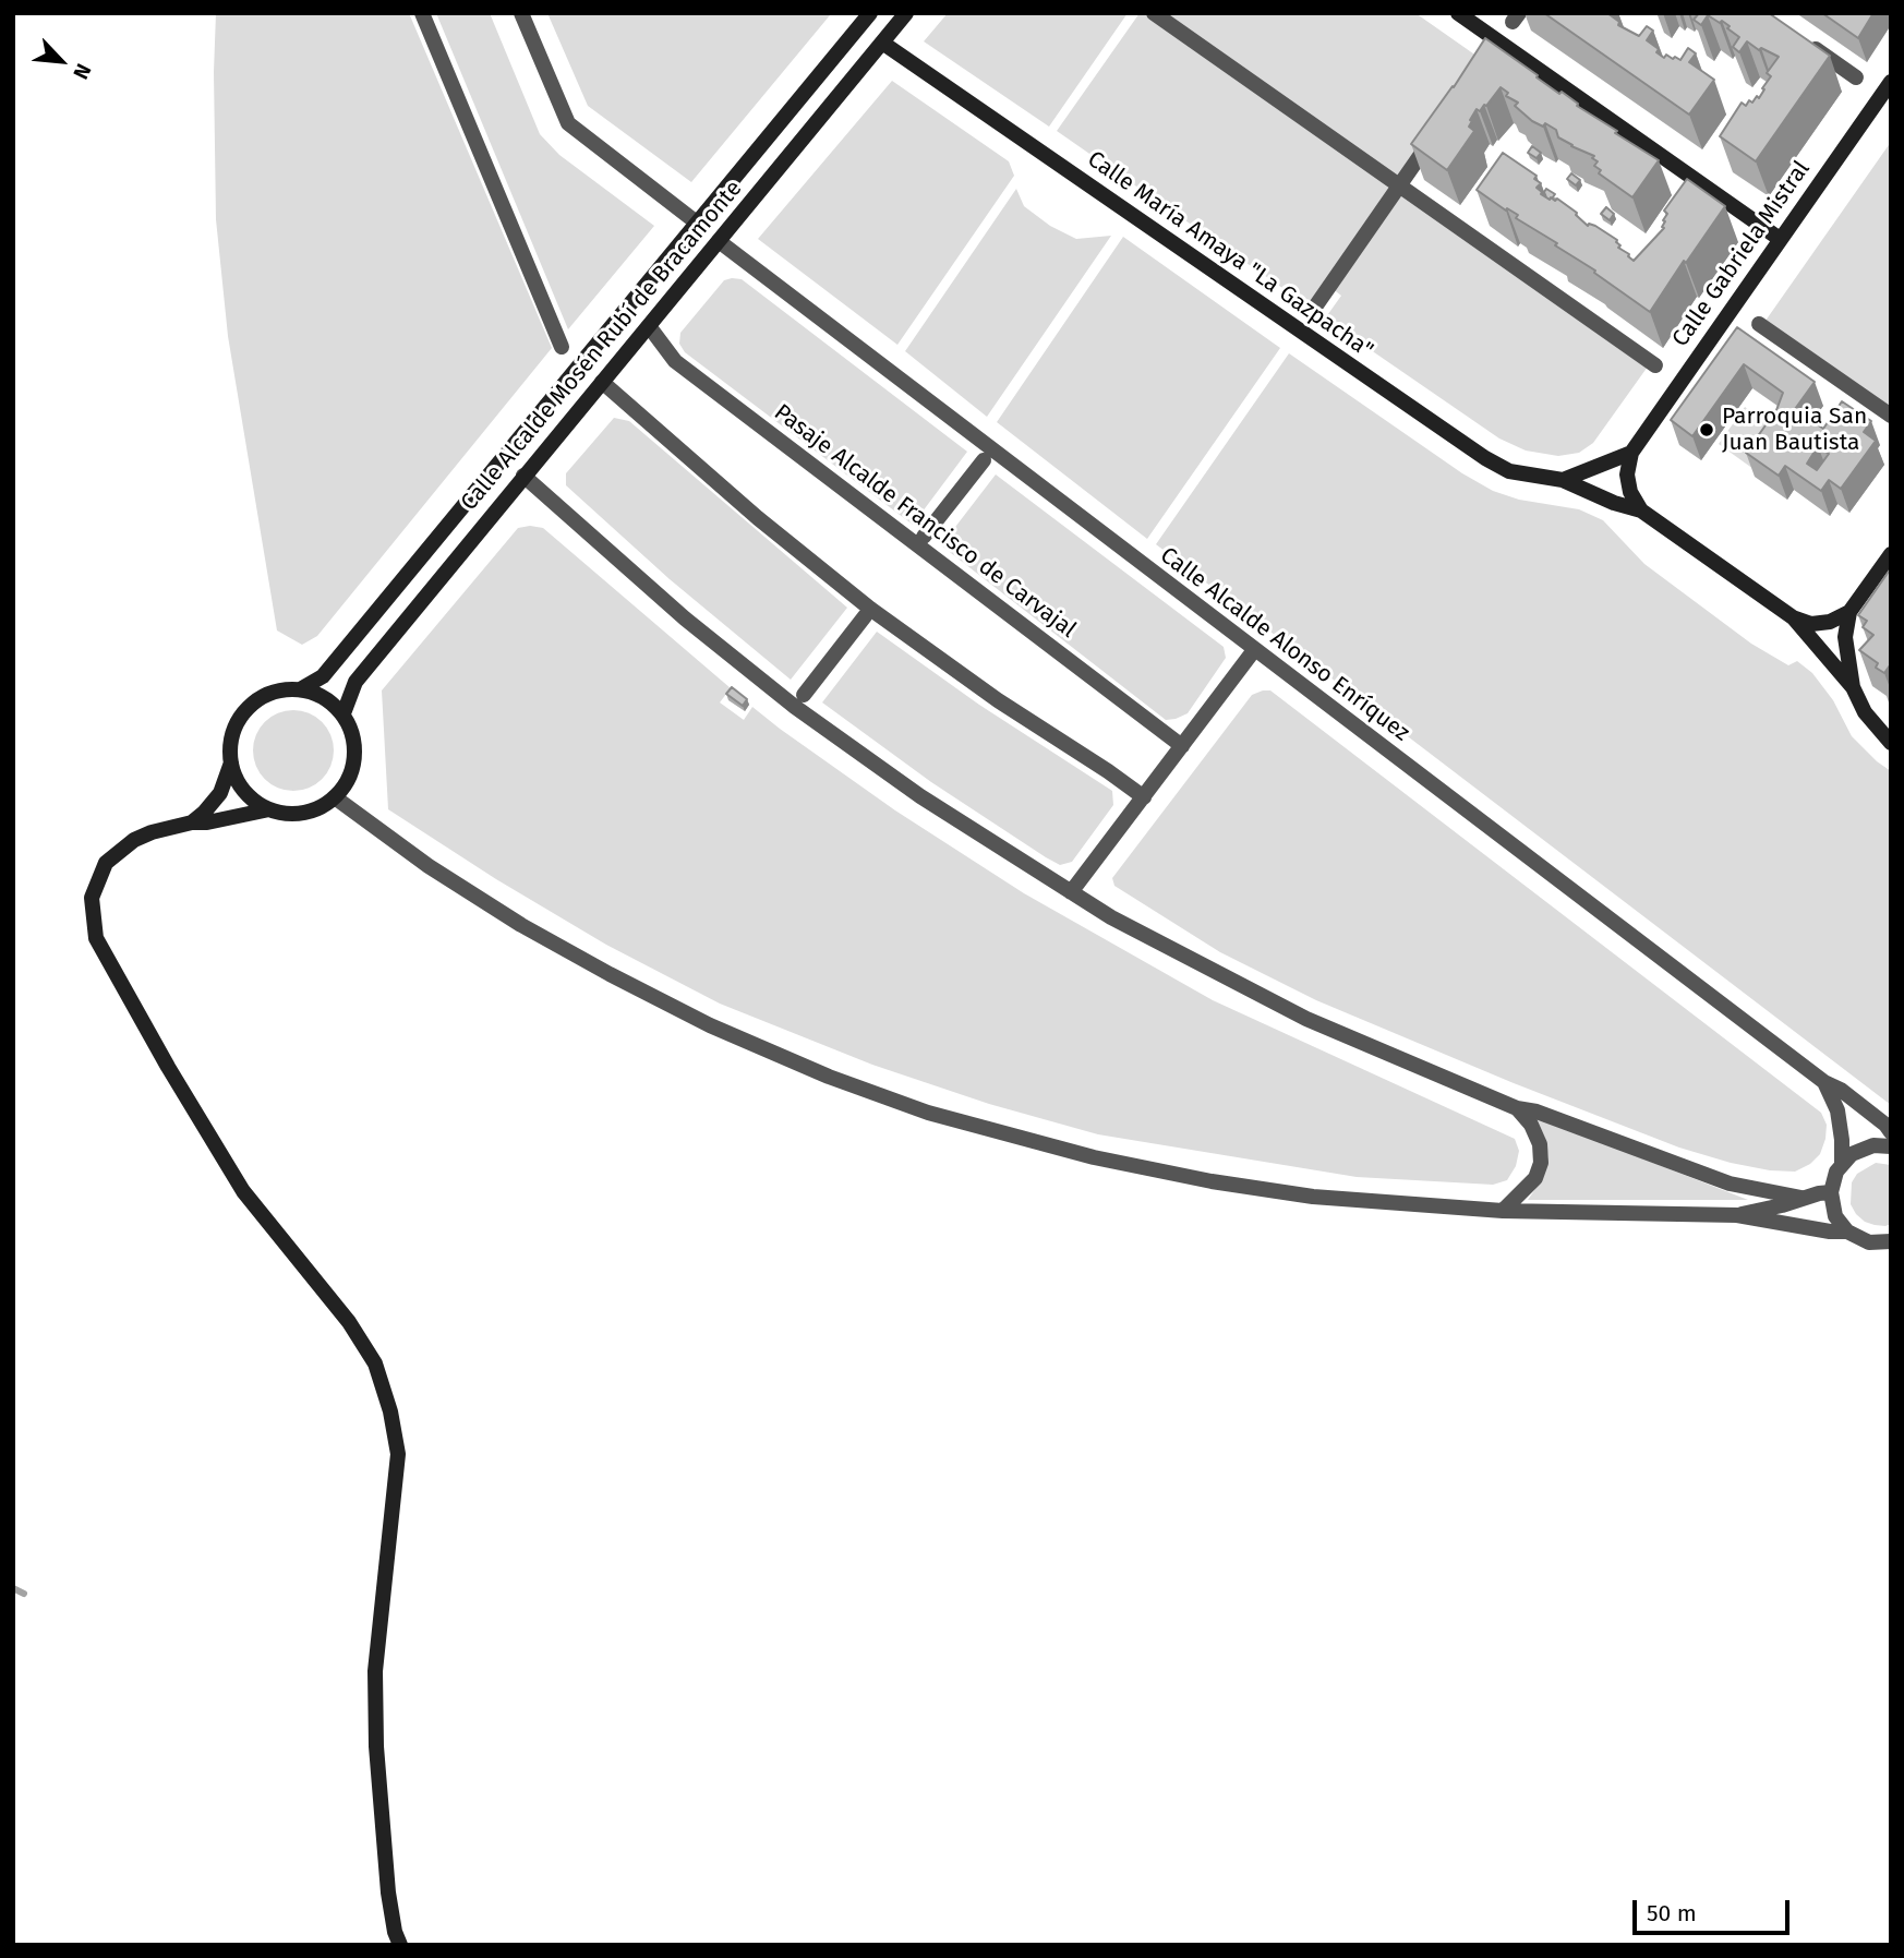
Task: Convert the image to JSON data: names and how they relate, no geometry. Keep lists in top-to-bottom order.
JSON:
{
  "streets": {
    "main road": ["Calle Gabriela Mistral", "Calle María Amaya \"La Gazpacha\"", "Calle Alcalde Mosén Rubí de Bracamonte"],
    "street": ["Pasaje Alcalde Francisco de Carvajal", "Calle Alcalde Alonso Enríquez"]
  },
  "crossings": [
    ["Calle Gabriela Mistral", "Calle María Amaya \"La Gazpacha\""],
    ["Calle María Amaya \"La Gazpacha\"", "Calle Alcalde Mosén Rubí de Bracamonte"],
    ["Calle Alcalde Mosén Rubí de Bracamonte", "Pasaje Alcalde Francisco de Carvajal"],
    ["Calle Alcalde Mosén Rubí de Bracamonte", "Calle Alcalde Alonso Enríquez"]
  ],
  "places": ["Parroquia San Juan Bautista"],
  "scale_bar": "50 m",
  "north": "bottom right"
}
